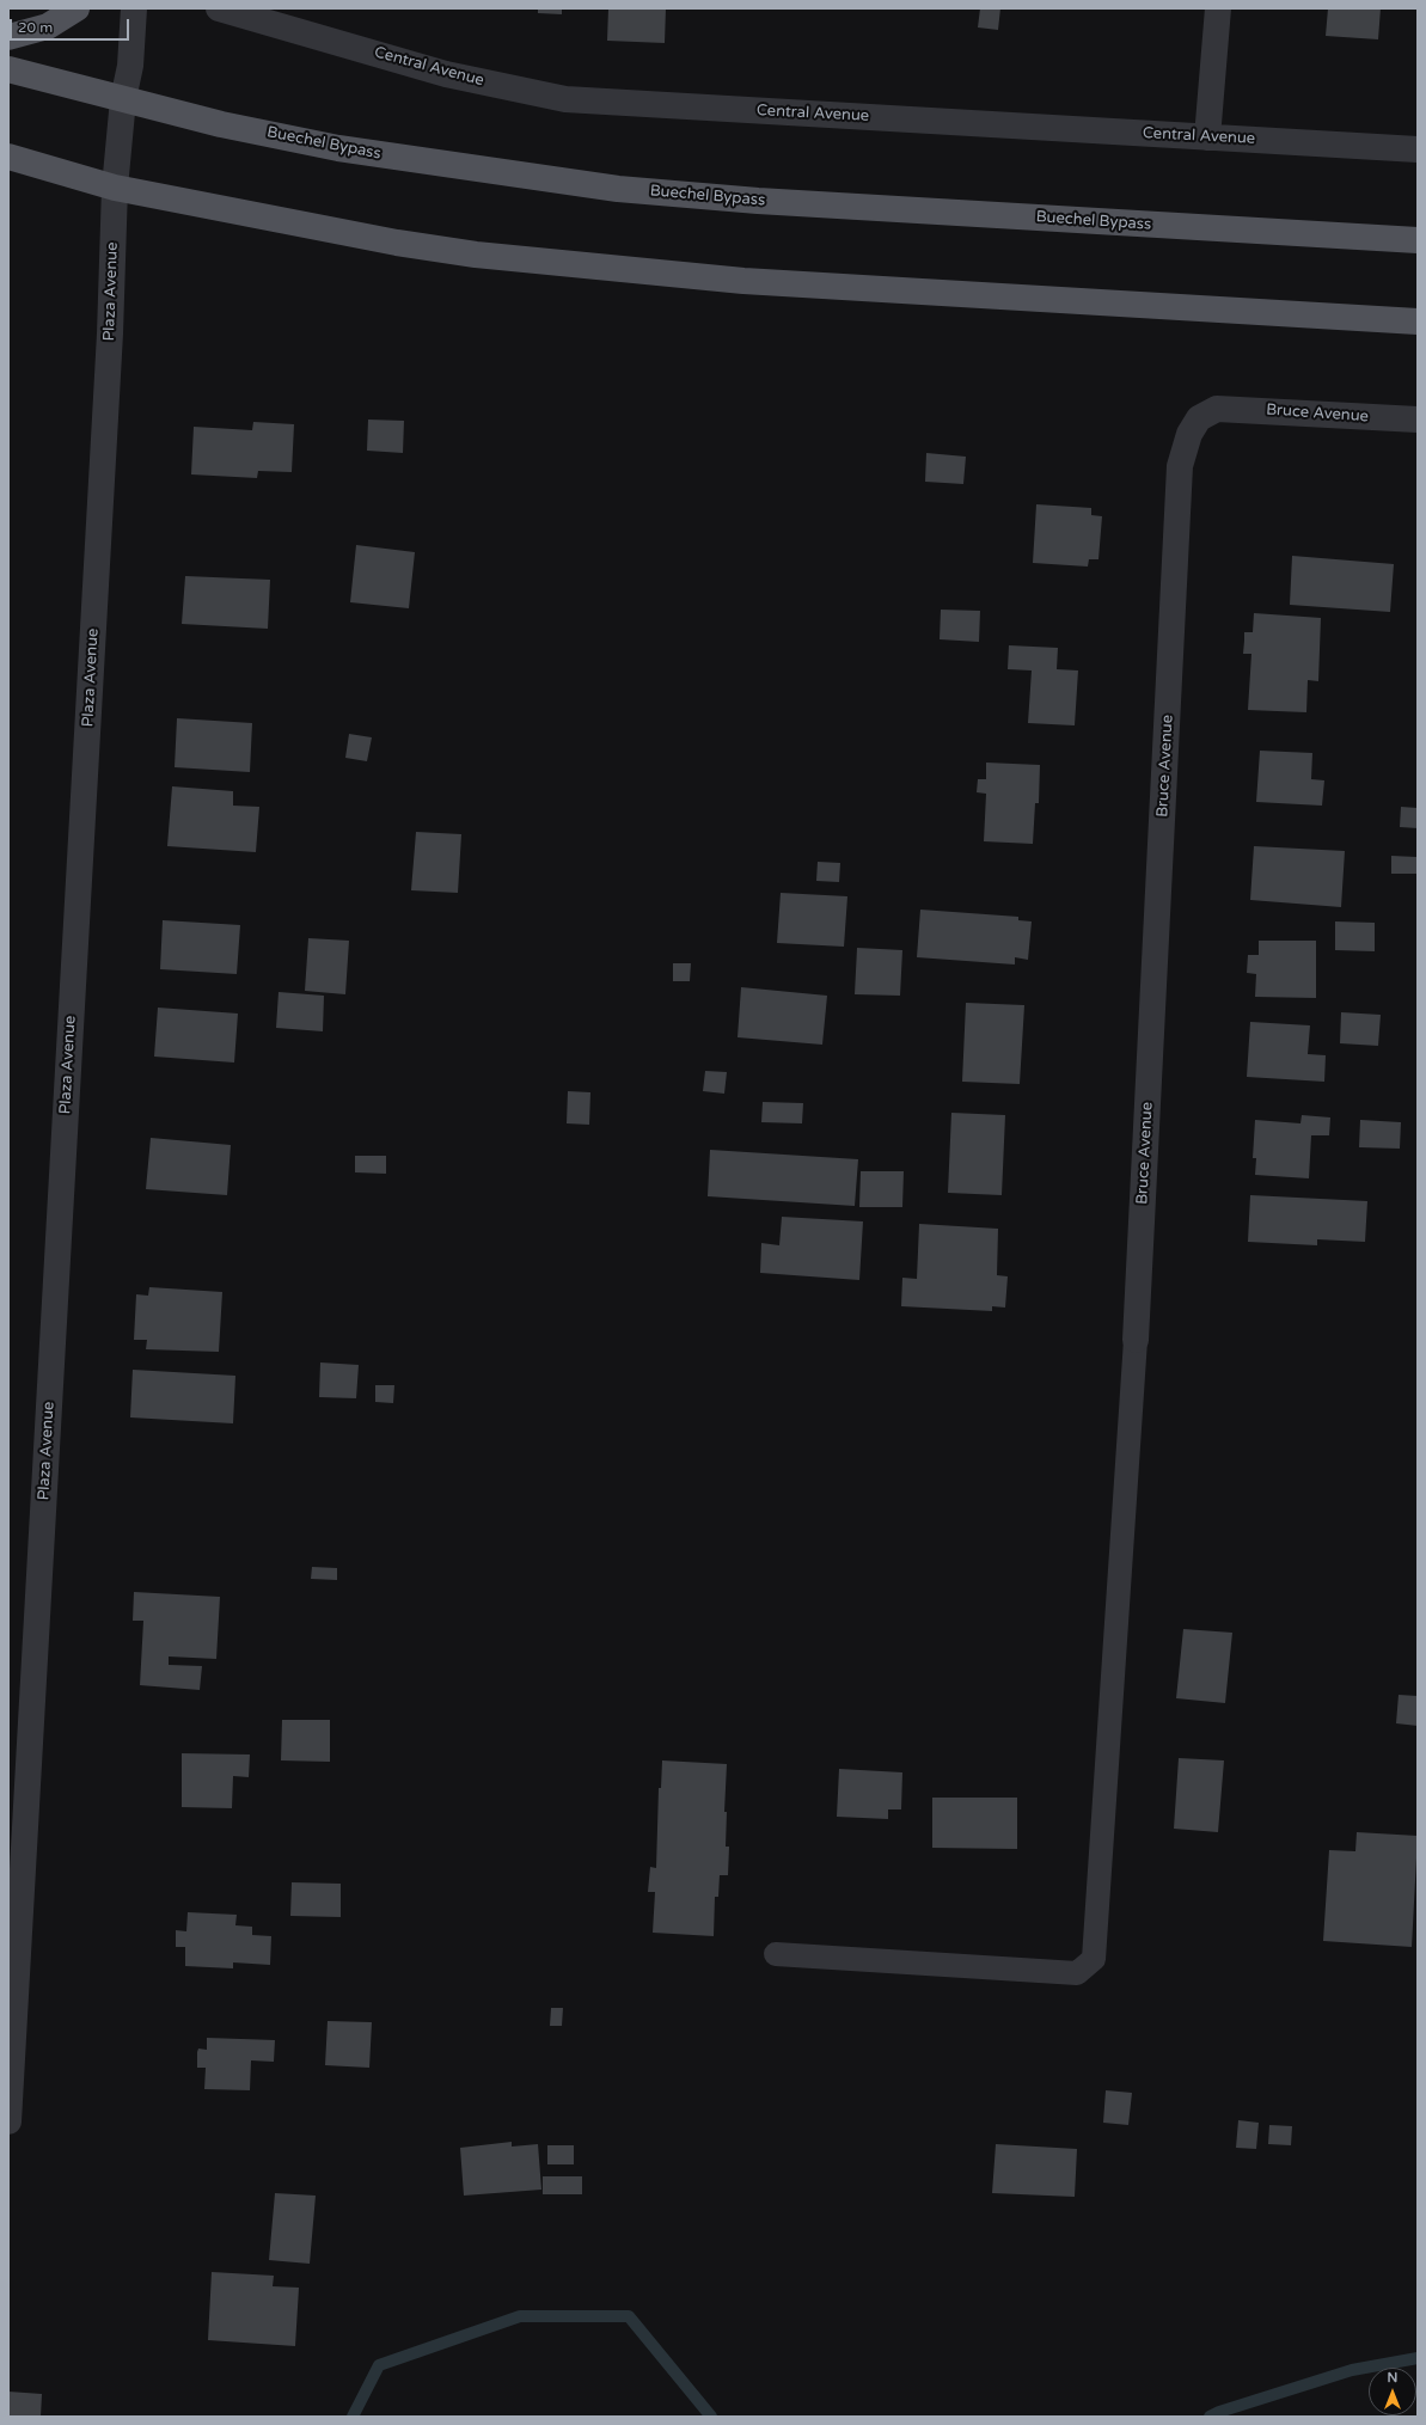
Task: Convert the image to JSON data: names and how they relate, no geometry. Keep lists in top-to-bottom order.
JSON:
{
  "streets": {
    "main road": ["Buechel Bypass"],
    "street": ["Central Avenue", "Plaza Avenue", "Bruce Avenue"]
  },
  "crossings": [
    ["Buechel Bypass", "Plaza Avenue"]
  ],
  "scale_bar": "20 m",
  "north": "top"
}
